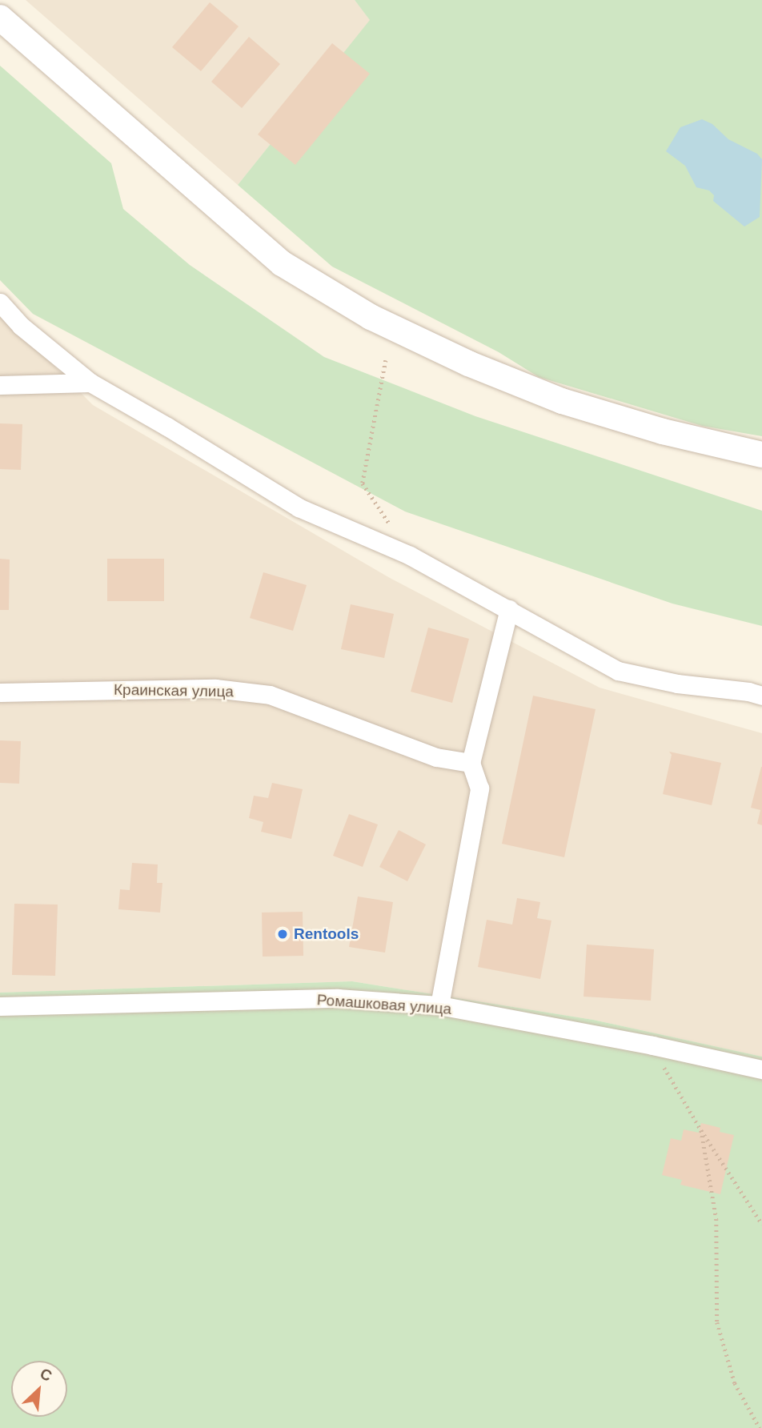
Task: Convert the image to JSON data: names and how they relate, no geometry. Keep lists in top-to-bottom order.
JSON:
{
  "streets": {
    "street": ["Краинская улица", "Ромашковая улица"]
  },
  "places": ["Rentools"],
  "north": "top right"
}
